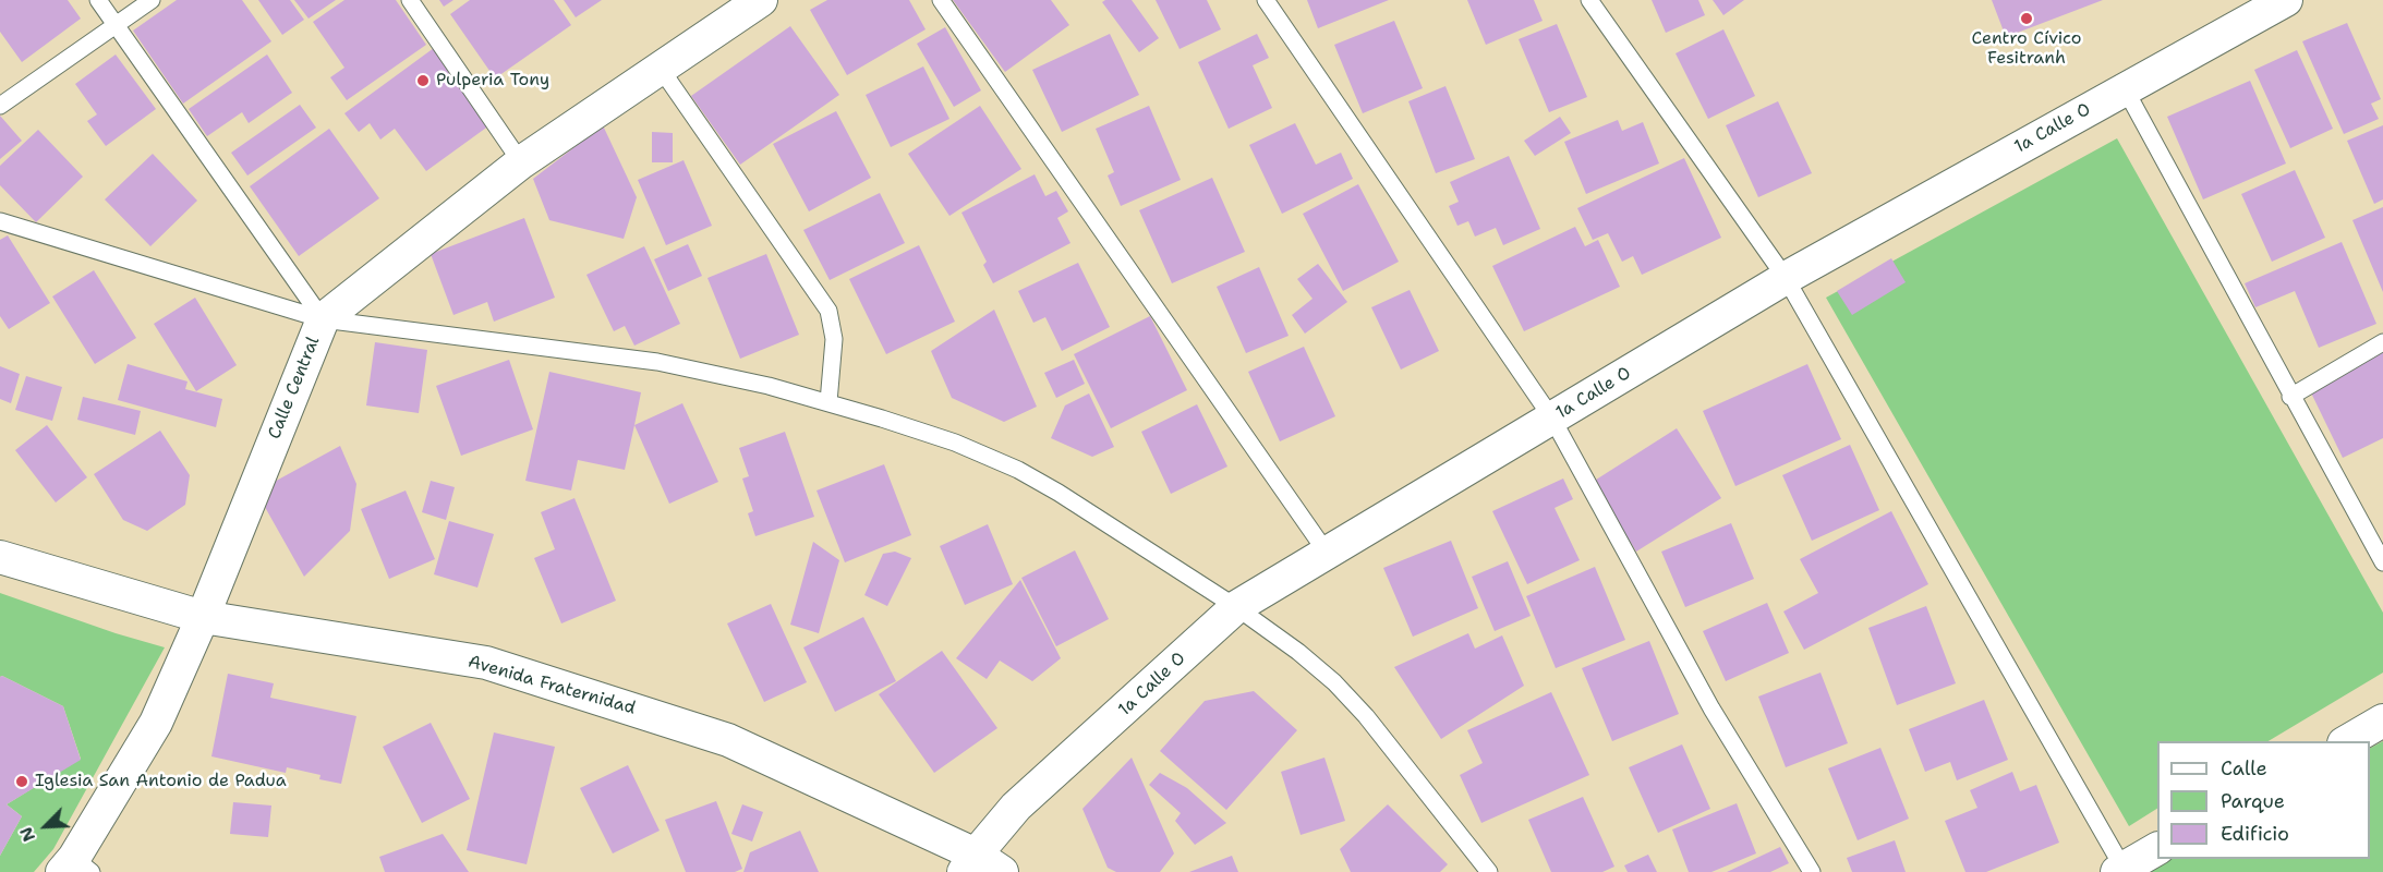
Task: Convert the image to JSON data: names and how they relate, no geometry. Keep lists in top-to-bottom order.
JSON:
{
  "streets": {
    "street": ["1a Calle O", "Calle Central", "Avenida Fraternidad"]
  },
  "crossings": [
    ["1a Calle O", "Avenida Fraternidad"],
    ["Calle Central", "Avenida Fraternidad"]
  ],
  "places": ["Centro Cívico Fesitranh", "Pulperia Tony", "Iglesia San Antonio de Padua"],
  "legend": ["Calle", "Parque", "Edificio"],
  "north": "bottom left"
}
